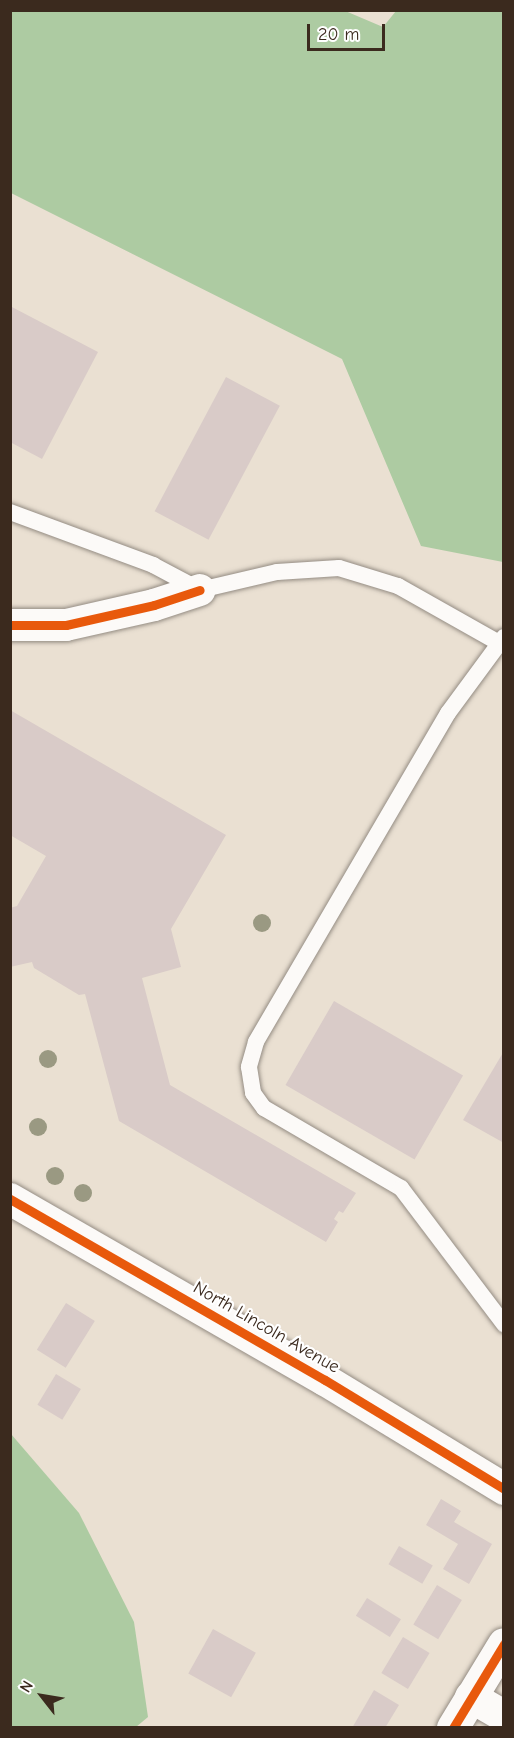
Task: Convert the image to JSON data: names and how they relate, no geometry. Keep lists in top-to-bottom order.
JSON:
{
  "streets": {
    "street": ["North Lincoln Avenue"]
  },
  "scale_bar": "20 m",
  "north": "top left"
}
